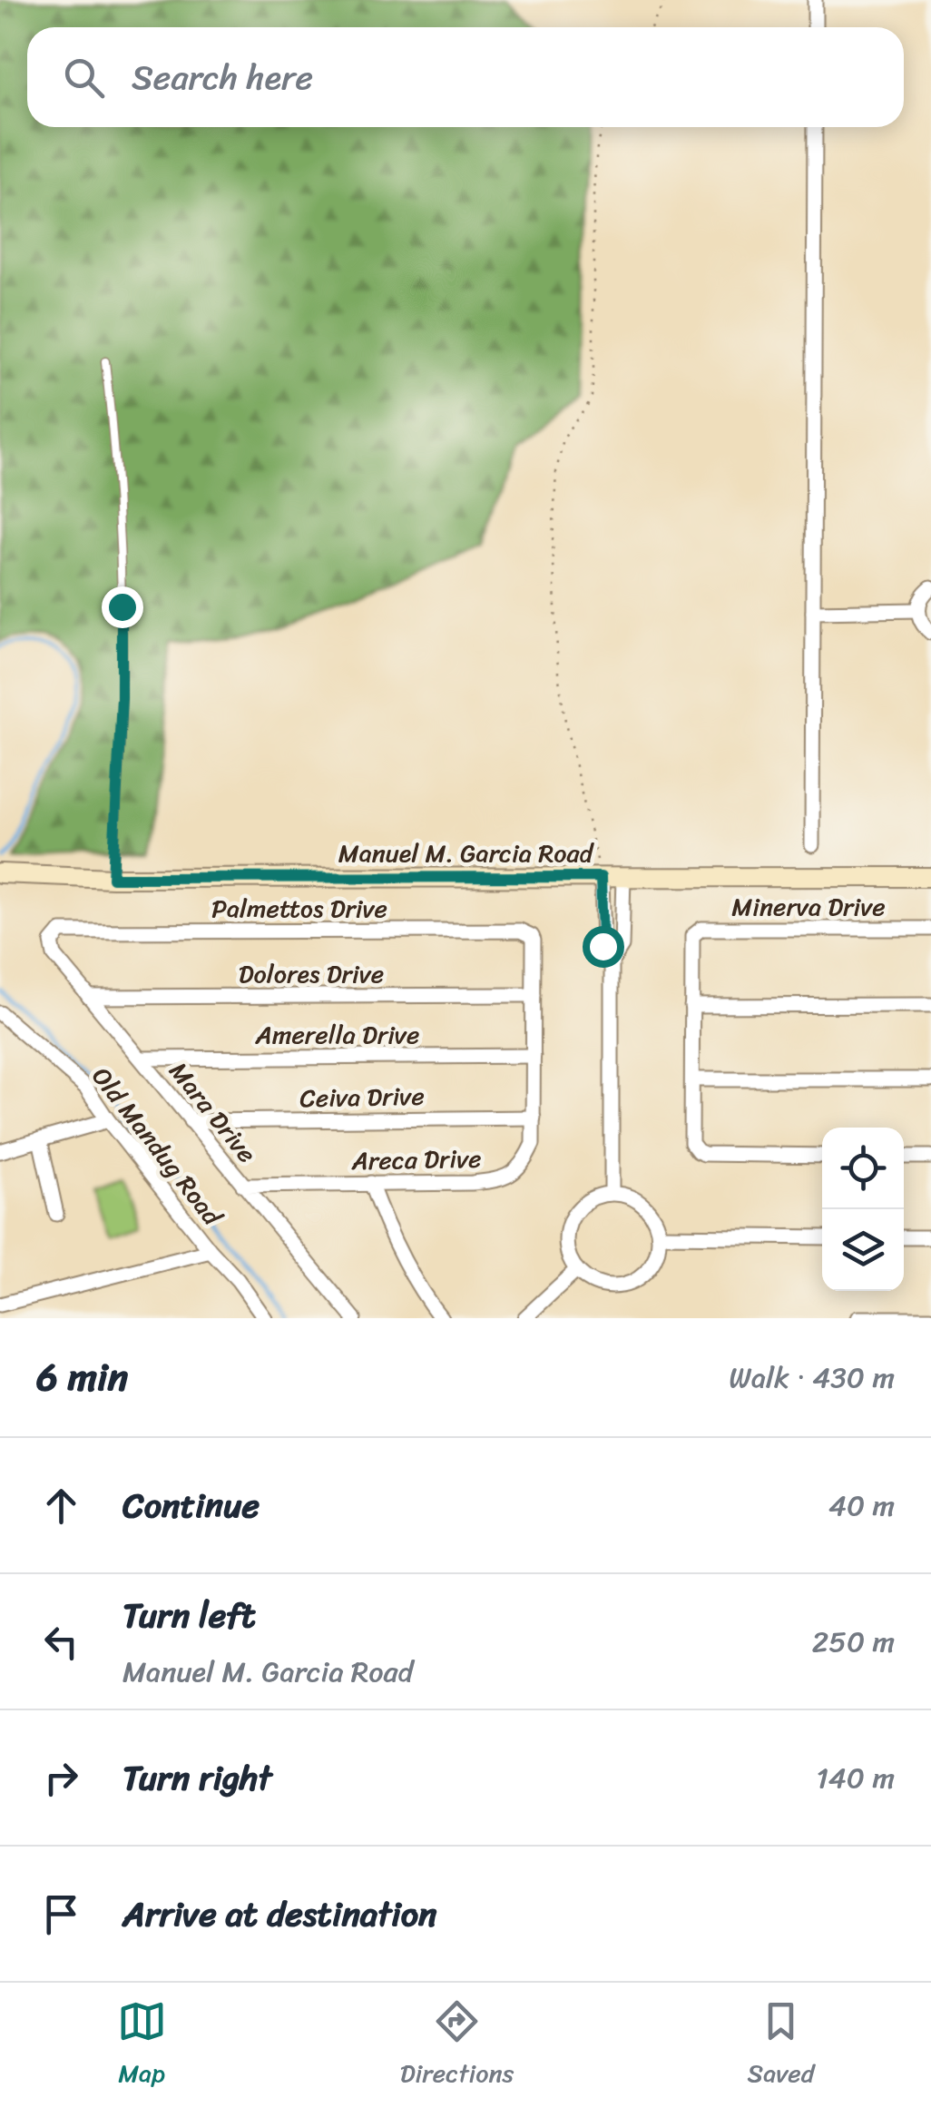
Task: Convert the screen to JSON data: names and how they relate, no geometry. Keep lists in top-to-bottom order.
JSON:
{
  "streets": {
    "main road": ["Manuel M. Garcia Road"],
    "street": [
      "Minerva Drive",
      "Palmettos Drive",
      "Dolores Drive",
      "Amerella Drive",
      "Ceiva Drive",
      "Mara Drive",
      "Old Mandug Road",
      "Areca Drive"
    ]
  },
  "crossings": [
    ["Palmettos Drive", "Mara Drive"],
    ["Palmettos Drive", "Areca Drive"],
    ["Dolores Drive", "Mara Drive"],
    ["Dolores Drive", "Areca Drive"],
    ["Amerella Drive", "Mara Drive"],
    ["Amerella Drive", "Areca Drive"],
    ["Ceiva Drive", "Mara Drive"],
    ["Ceiva Drive", "Areca Drive"],
    ["Mara Drive", "Areca Drive"]
  ],
  "page": {
    "search": "Search here",
    "heading": ["6 min", "Walk · 430 m"],
    "list": [
      ["Continue", "40 m"],
      ["Turn left", "Manuel M. Garcia Road", "250 m"],
      ["Turn right", "140 m"],
      "Arrive at destination"
    ],
    "nav": ["Map", "Directions", "Saved"]
  }
}
